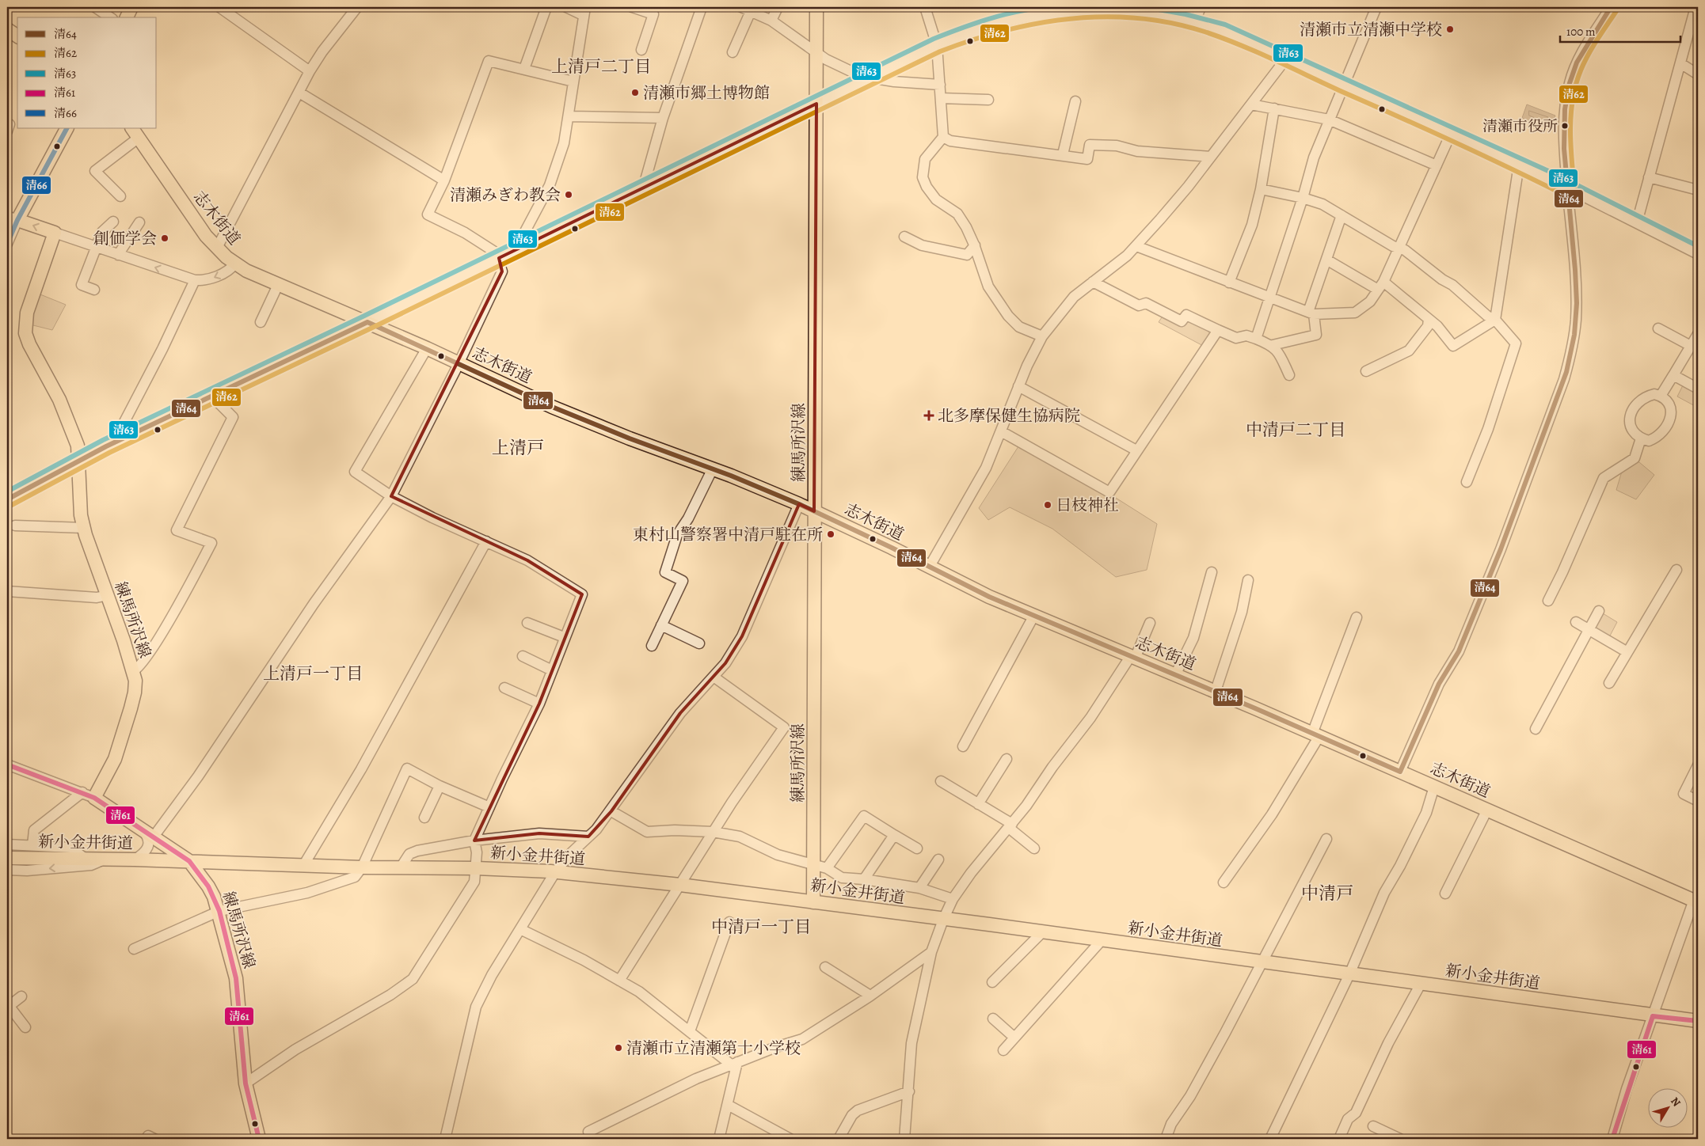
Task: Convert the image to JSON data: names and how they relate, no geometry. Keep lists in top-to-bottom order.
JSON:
{
  "streets": {
    "main road": ["志木街道", "練馬所沢線", "新小金井街道"]
  },
  "crossings": [
    ["志木街道", "練馬所沢線"],
    ["練馬所沢線", "新小金井街道"]
  ],
  "districts": [
    "上清戸二丁目",
    "中清戸二丁目",
    "上清戸",
    "上清戸一丁目",
    "中清戸",
    "中清戸一丁目"
  ],
  "places": {
    "other": [
      "清瀬市立清瀬中学校",
      "清瀬市郷土博物館",
      "清瀬市役所",
      "清瀬みぎわ教会",
      "創価学会",
      "日枝神社",
      "東村山警察署中清戸駐在所",
      "清瀬市立清瀬第十小学校"
    ],
    "health": ["北多摩保健生協病院"]
  },
  "lines": [
    "transit line 清64",
    "transit line 清63",
    "transit line 清62",
    "transit line 清66",
    "transit line 清61"
  ],
  "legend": [
    "清64",
    "清62",
    "清63",
    "清61",
    "清66"
  ],
  "scale_bar": "100 m",
  "north": "top right"
}
